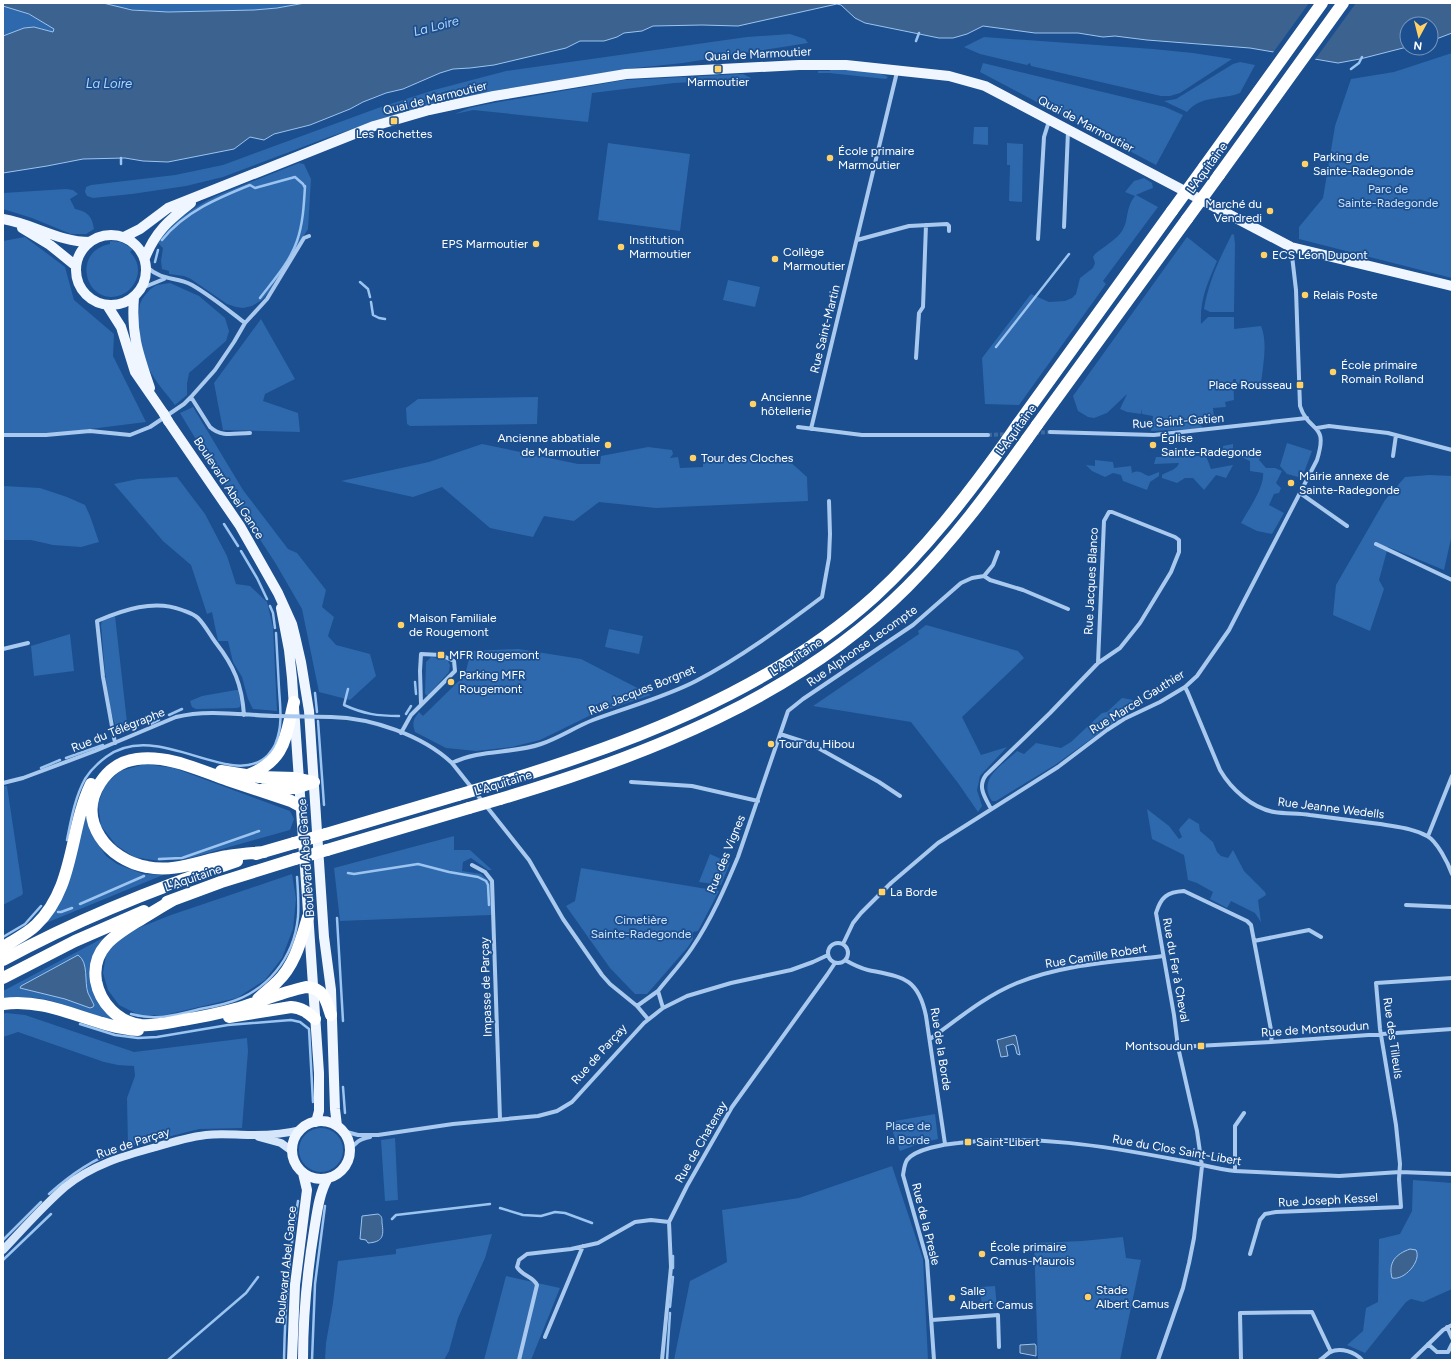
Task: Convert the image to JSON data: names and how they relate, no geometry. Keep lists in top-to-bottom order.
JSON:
{
  "streets": {
    "highway": ["L'Aquitaine"],
    "main road": ["Quai de Marmoutier", "Boulevard Abel Gance"],
    "street": [
      "Rue Saint-Martin",
      "Rue Saint-Gatien",
      "Rue Jacques Blanco",
      "Rue Alphonse Lecompte",
      "Rue Jacques Borgnet",
      "Rue Marcel Gauthier",
      "Rue du Télégraphe",
      "Rue Jeanne Wedells",
      "Rue des Vignes",
      "Rue Camille Robert",
      "Rue du Fer à Cheval",
      "Impasse de Parçay",
      "Rue de Montsoudun",
      "Rue des Tilleuls",
      "Rue de la Borde",
      "Rue de Parçay",
      "Rue de Chatenay",
      "Rue du Clos Saint-Libert",
      "Rue Joseph Kessel",
      "Rue de la Presle"
    ]
  },
  "crossings": [
    ["Quai de Marmoutier", "Rue Saint-Martin"],
    ["Quai de Marmoutier", "Boulevard Abel Gance"],
    ["Boulevard Abel Gance", "Rue de Parçay"],
    ["Rue Jacques Blanco", "Rue Marcel Gauthier"],
    ["Rue Alphonse Lecompte", "Rue des Vignes"],
    ["Rue Jacques Borgnet", "Rue du Télégraphe"],
    ["Rue Marcel Gauthier", "Rue Jeanne Wedells"],
    ["Rue Marcel Gauthier", "Rue de la Borde"],
    ["Rue Marcel Gauthier", "Rue de Parçay"],
    ["Rue Marcel Gauthier", "Rue de Chatenay"],
    ["Rue du Télégraphe", "Rue des Vignes"],
    ["Rue du Télégraphe", "Rue de Parçay"],
    ["Rue Camille Robert", "Rue du Fer à Cheval"],
    ["Rue Camille Robert", "Rue de la Borde"],
    ["Rue du Fer à Cheval", "Rue de Montsoudun"],
    ["Rue du Fer à Cheval", "Rue du Clos Saint-Libert"],
    ["Impasse de Parçay", "Rue de Parçay"],
    ["Rue de Montsoudun", "Rue des Tilleuls"],
    ["Rue des Tilleuls", "Rue du Clos Saint-Libert"],
    ["Rue des Tilleuls", "Rue Joseph Kessel"],
    ["Rue de la Borde", "Rue de Parçay"],
    ["Rue de la Borde", "Rue de Chatenay"],
    ["Rue de la Borde", "Rue du Clos Saint-Libert"],
    ["Rue de Parçay", "Rue de Chatenay"],
    ["Rue du Clos Saint-Libert", "Rue Joseph Kessel"],
    ["Rue du Clos Saint-Libert", "Rue de la Presle"]
  ],
  "water": ["La Loire"],
  "parks": ["Parc de Sainte-Radegonde", "Cimetière Sainte-Radegonde", "Place de la Borde"],
  "places": {
    "transit": [
      "Marmoutier",
      "Les Rochettes",
      "Place Rousseau",
      "MFR Rougemont",
      "La Borde",
      "Montsoudun",
      "Saint-Libert"
    ],
    "other": [
      "École primaire Marmoutier",
      "Parking de Sainte-Radegonde",
      "Marché du Vendredi",
      "EPS Marmoutier",
      "Institution Marmoutier",
      "ECS Léon Dupont",
      "Collège Marmoutier",
      "Relais Poste",
      "École primaire Romain Rolland",
      "Ancienne hôtellerie",
      "Ancienne abbatiale de Marmoutier",
      "Église Sainte-Radegonde",
      "Tour des Cloches",
      "Mairie annexe de Sainte-Radegonde",
      "Maison Familiale de Rougemont",
      "Parking MFR Rougemont",
      "Tour du Hibou",
      "École primaire Camus-Maurois",
      "Stade Albert Camus",
      "Salle Albert Camus"
    ]
  },
  "north": "bottom"
}
